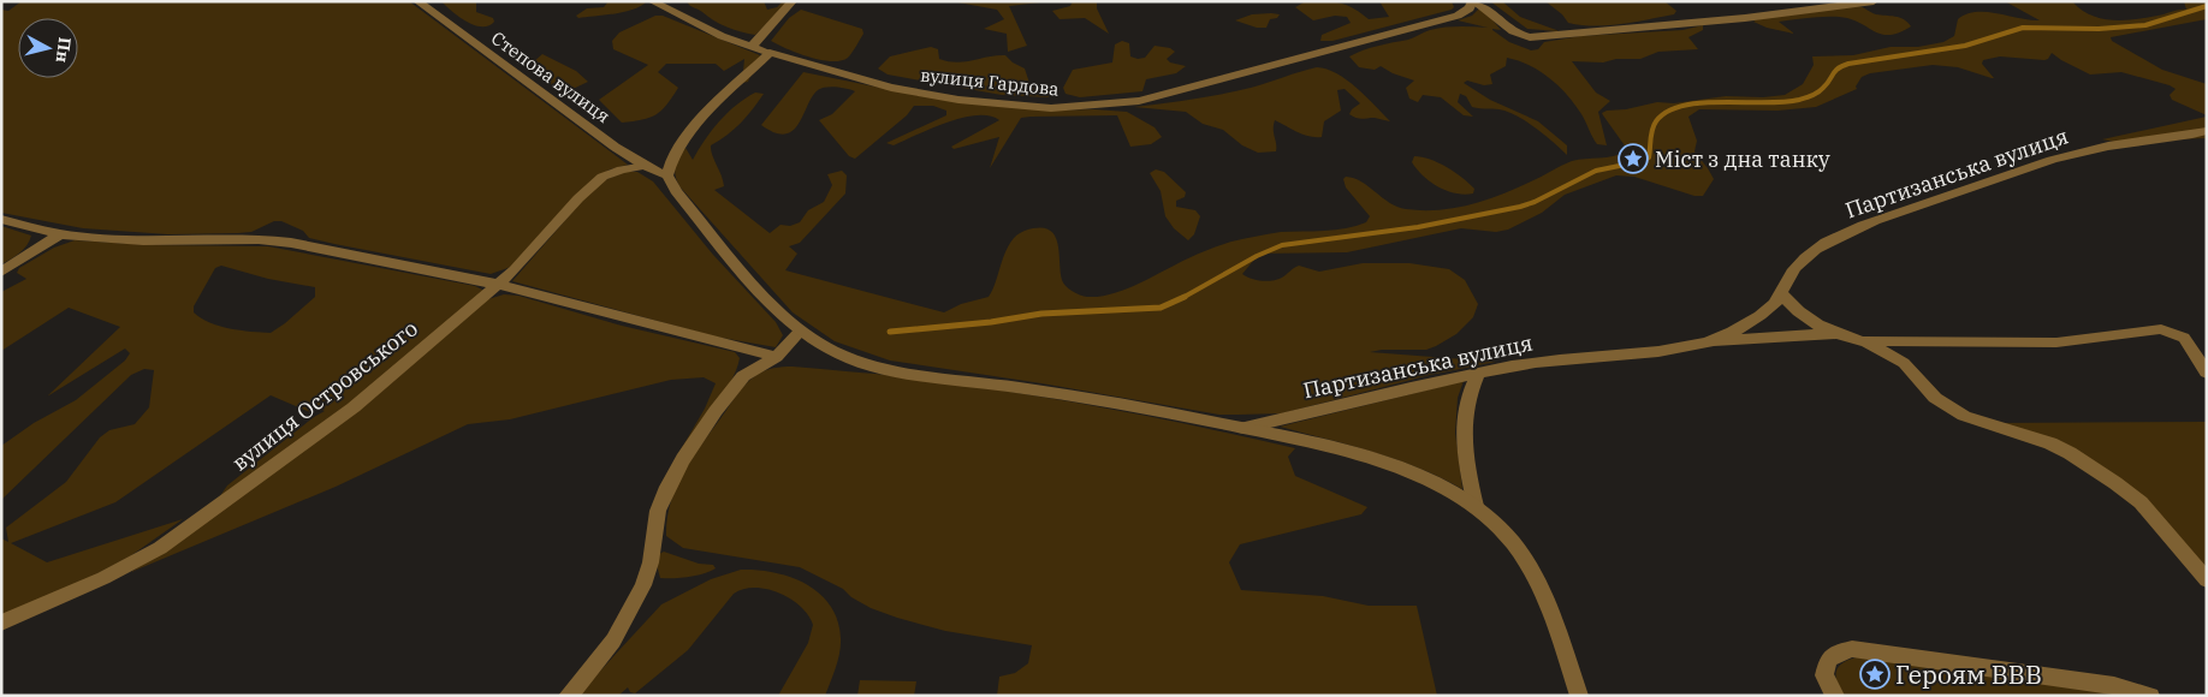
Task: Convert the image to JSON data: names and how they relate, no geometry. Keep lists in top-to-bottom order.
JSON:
{
  "streets": {
    "street": [
      "Степова вулиця",
      "вулиця Гардова",
      "Партизанська вулиця",
      "вулиця Островського"
    ]
  },
  "crossings": [
    ["Степова вулиця", "вулиця Островського"]
  ],
  "places": {
    "place": ["Міст з дна танку", "Героям ВВВ"]
  },
  "north": "right"
}
